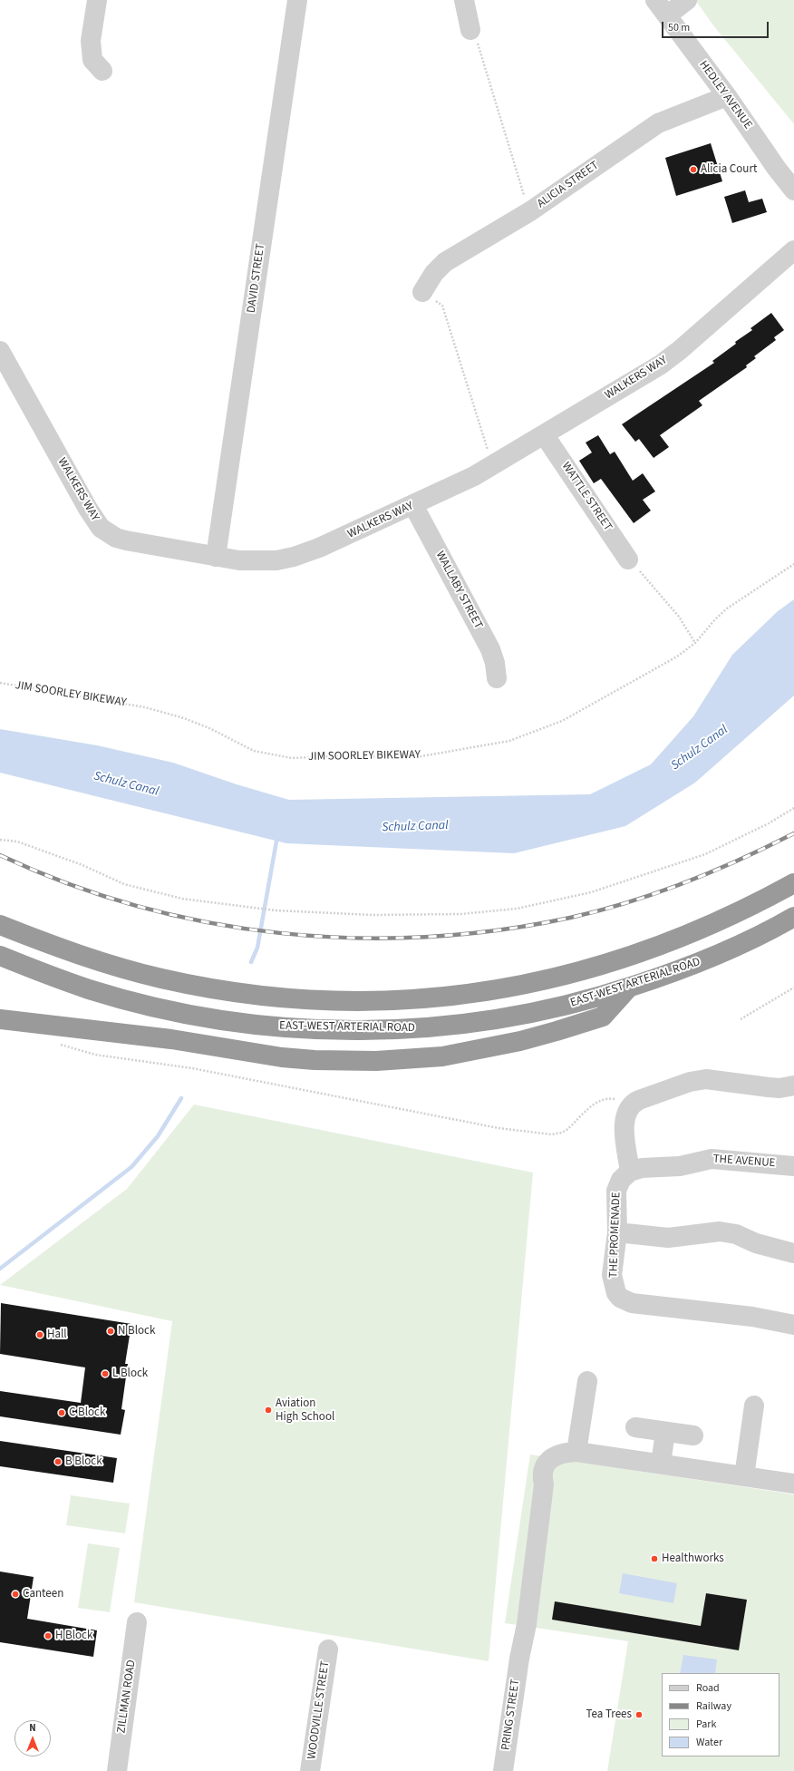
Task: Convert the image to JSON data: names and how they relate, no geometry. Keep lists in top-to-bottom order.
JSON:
{
  "streets": {
    "highway": ["EAST-WEST ARTERIAL ROAD"],
    "street": [
      "HEDLEY AVENUE",
      "ALICIA STREET",
      "DAVID STREET",
      "WALKERS WAY",
      "WATTLE STREET",
      "WALLABY STREET",
      "THE AVENUE",
      "THE PROMENADE",
      "ZILLMAN ROAD",
      "WOODVILLE STREET",
      "PRING STREET"
    ],
    "path": ["JIM SOORLEY BIKEWAY"]
  },
  "crossings": [
    ["HEDLEY AVENUE", "ALICIA STREET"],
    ["DAVID STREET", "WALKERS WAY"],
    ["WALKERS WAY", "WATTLE STREET"],
    ["WALKERS WAY", "WALLABY STREET"],
    ["THE AVENUE", "THE PROMENADE"]
  ],
  "water": ["Schulz Canal"],
  "places": [
    "Alicia Court",
    "N Block",
    "Hall",
    "L Block",
    "Aviation High School",
    "C Block",
    "B Block",
    "Healthworks",
    "Canteen",
    "H Block",
    "Tea Trees"
  ],
  "legend": [
    "Road",
    "Railway",
    "Park",
    "Water"
  ],
  "scale_bar": "50 m",
  "north": "top"
}
